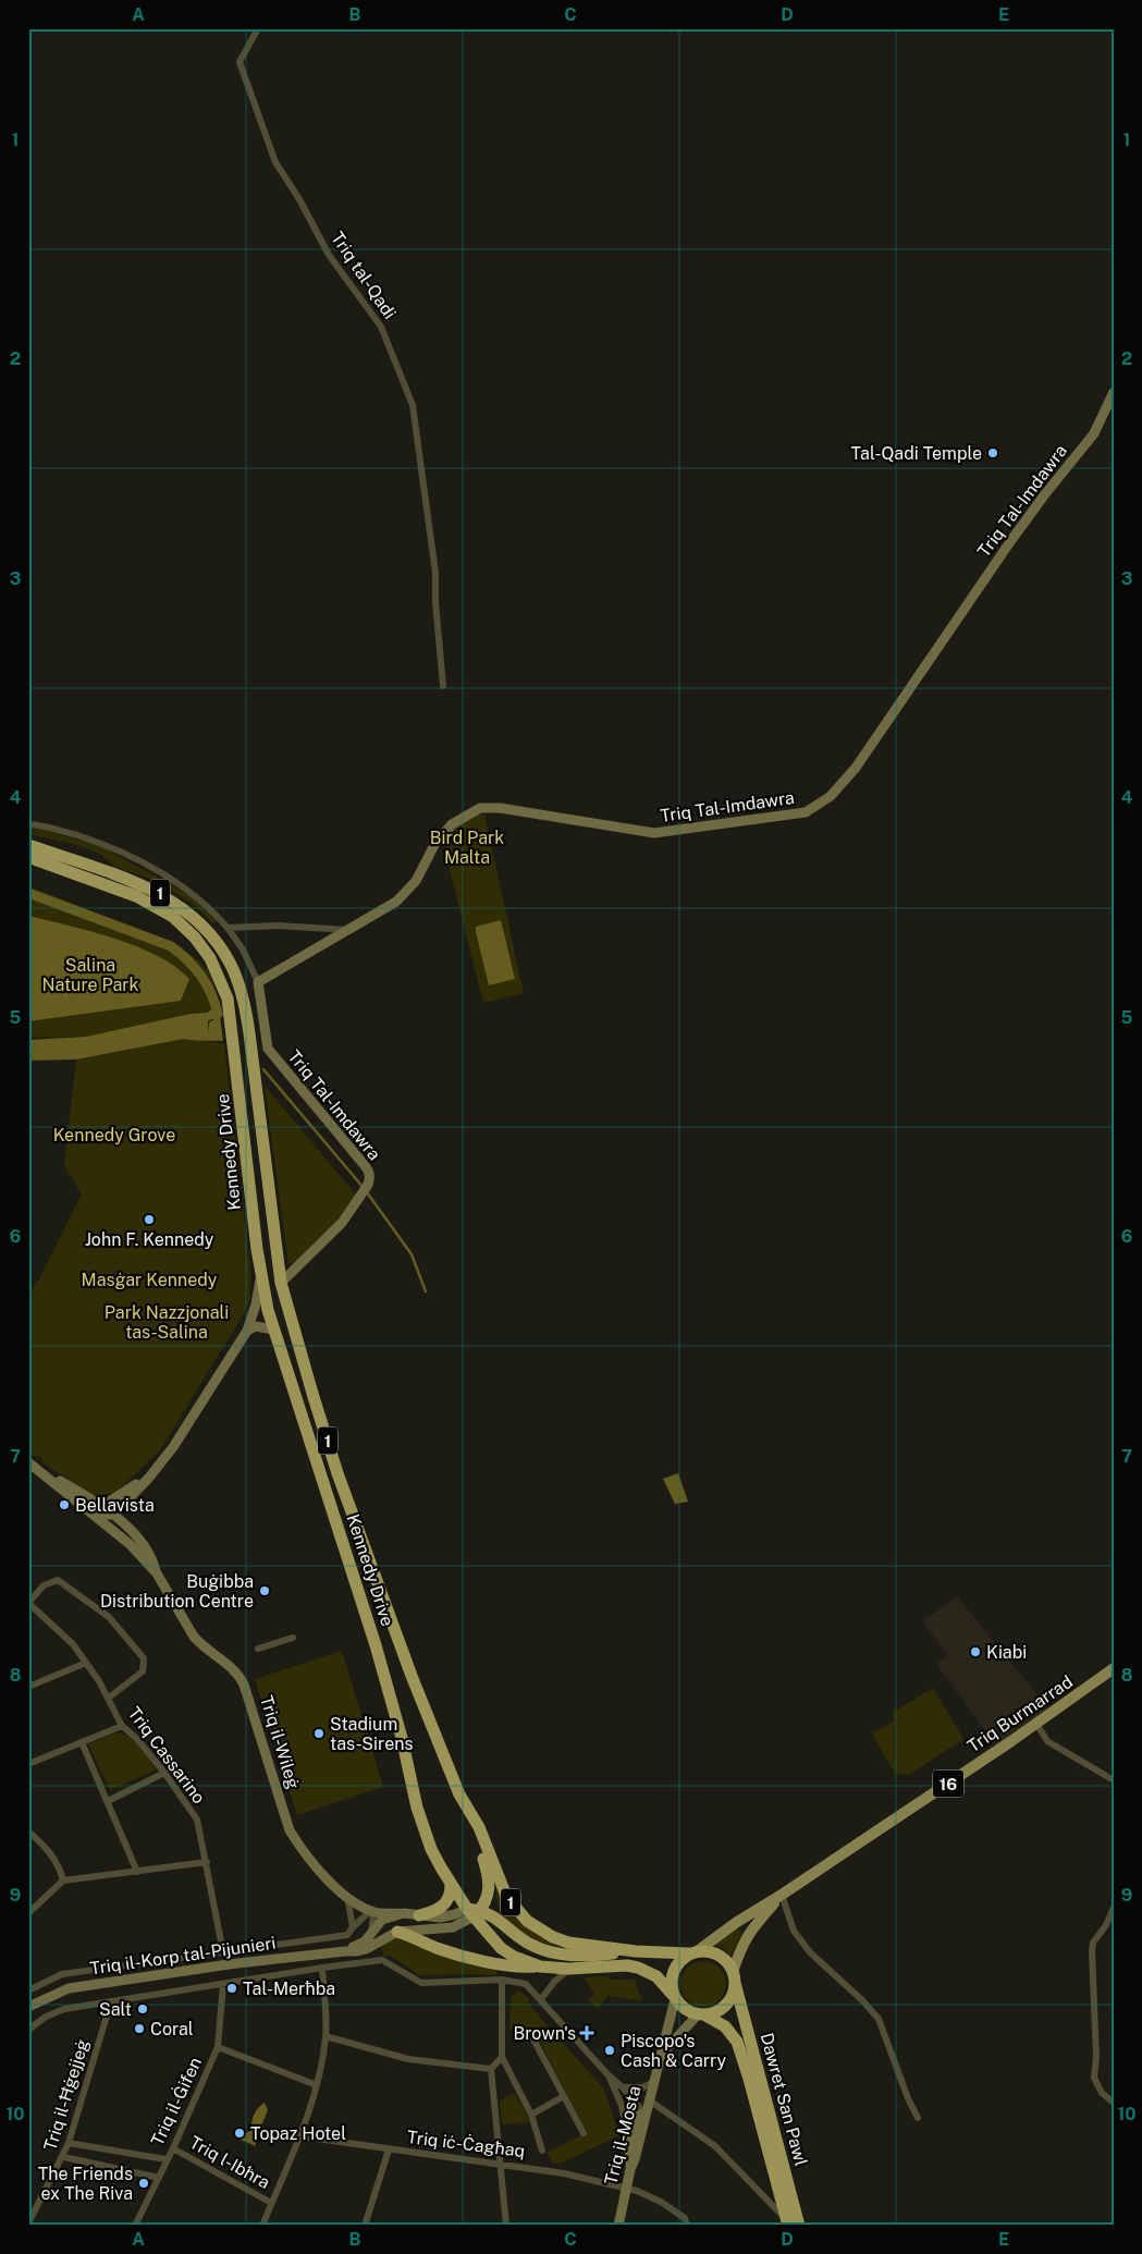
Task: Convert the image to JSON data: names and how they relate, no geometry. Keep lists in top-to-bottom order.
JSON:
{
  "streets": {
    "highway": ["1", "Kennedy Drive", "Dawret San Pawl"],
    "main road": ["Triq Burmarrad", "16"],
    "street": [
      "Triq tal-Qadi",
      "Triq Tal-Imdawra",
      "Triq il-Wileġ",
      "Triq Cassarino",
      "Triq il-Korp tal-Pijunieri",
      "Triq il-Ħġejjeġ",
      "Triq il-Ġifen",
      "Triq il-Mosta",
      "Triq iċ-Ċagħaq",
      "Triq l-Ibħra"
    ]
  },
  "crossings": [
    ["Triq Tal-Imdawra", "Kennedy Drive"],
    ["1", "Kennedy Drive"],
    ["1", "Triq Burmarrad"],
    ["1", "Dawret San Pawl"],
    ["1", "Triq il-Mosta"],
    ["Kennedy Drive", "Triq Burmarrad"],
    ["Kennedy Drive", "Dawret San Pawl"],
    ["Kennedy Drive", "Triq il-Mosta"],
    ["Triq Burmarrad", "Dawret San Pawl"],
    ["Triq Burmarrad", "Triq il-Mosta"],
    ["Triq il-Wileġ", "Triq il-Korp tal-Pijunieri"],
    ["Dawret San Pawl", "Triq il-Mosta"],
    ["Triq il-Ġifen", "Triq l-Ibħra"],
    ["Triq il-Mosta", "Triq iċ-Ċagħaq"]
  ],
  "parks": [
    "Bird Park Malta",
    "Salina Nature Park",
    "Kennedy Grove",
    "Masġar Kennedy",
    "Park Nazzjonali tas-Salina"
  ],
  "places": {
    "other": [
      "Tal-Qadi Temple",
      "John F. Kennedy",
      "Bellavista",
      "Buġibba Distribution Centre",
      "Kiabi",
      "Stadium tas-Sirens",
      "Tal-Merħba",
      "Salt",
      "Coral",
      "Piscopo's Cash & Carry",
      "Topaz Hotel",
      "The Friends ex The Riva"
    ],
    "health": ["Brown's"]
  },
  "grid": {
    "columns": [
      "A",
      "B",
      "C",
      "D",
      "E"
    ],
    "rows": [
      "1",
      "2",
      "3",
      "4",
      "5",
      "6",
      "7",
      "8",
      "9",
      "10"
    ]
  }
}
